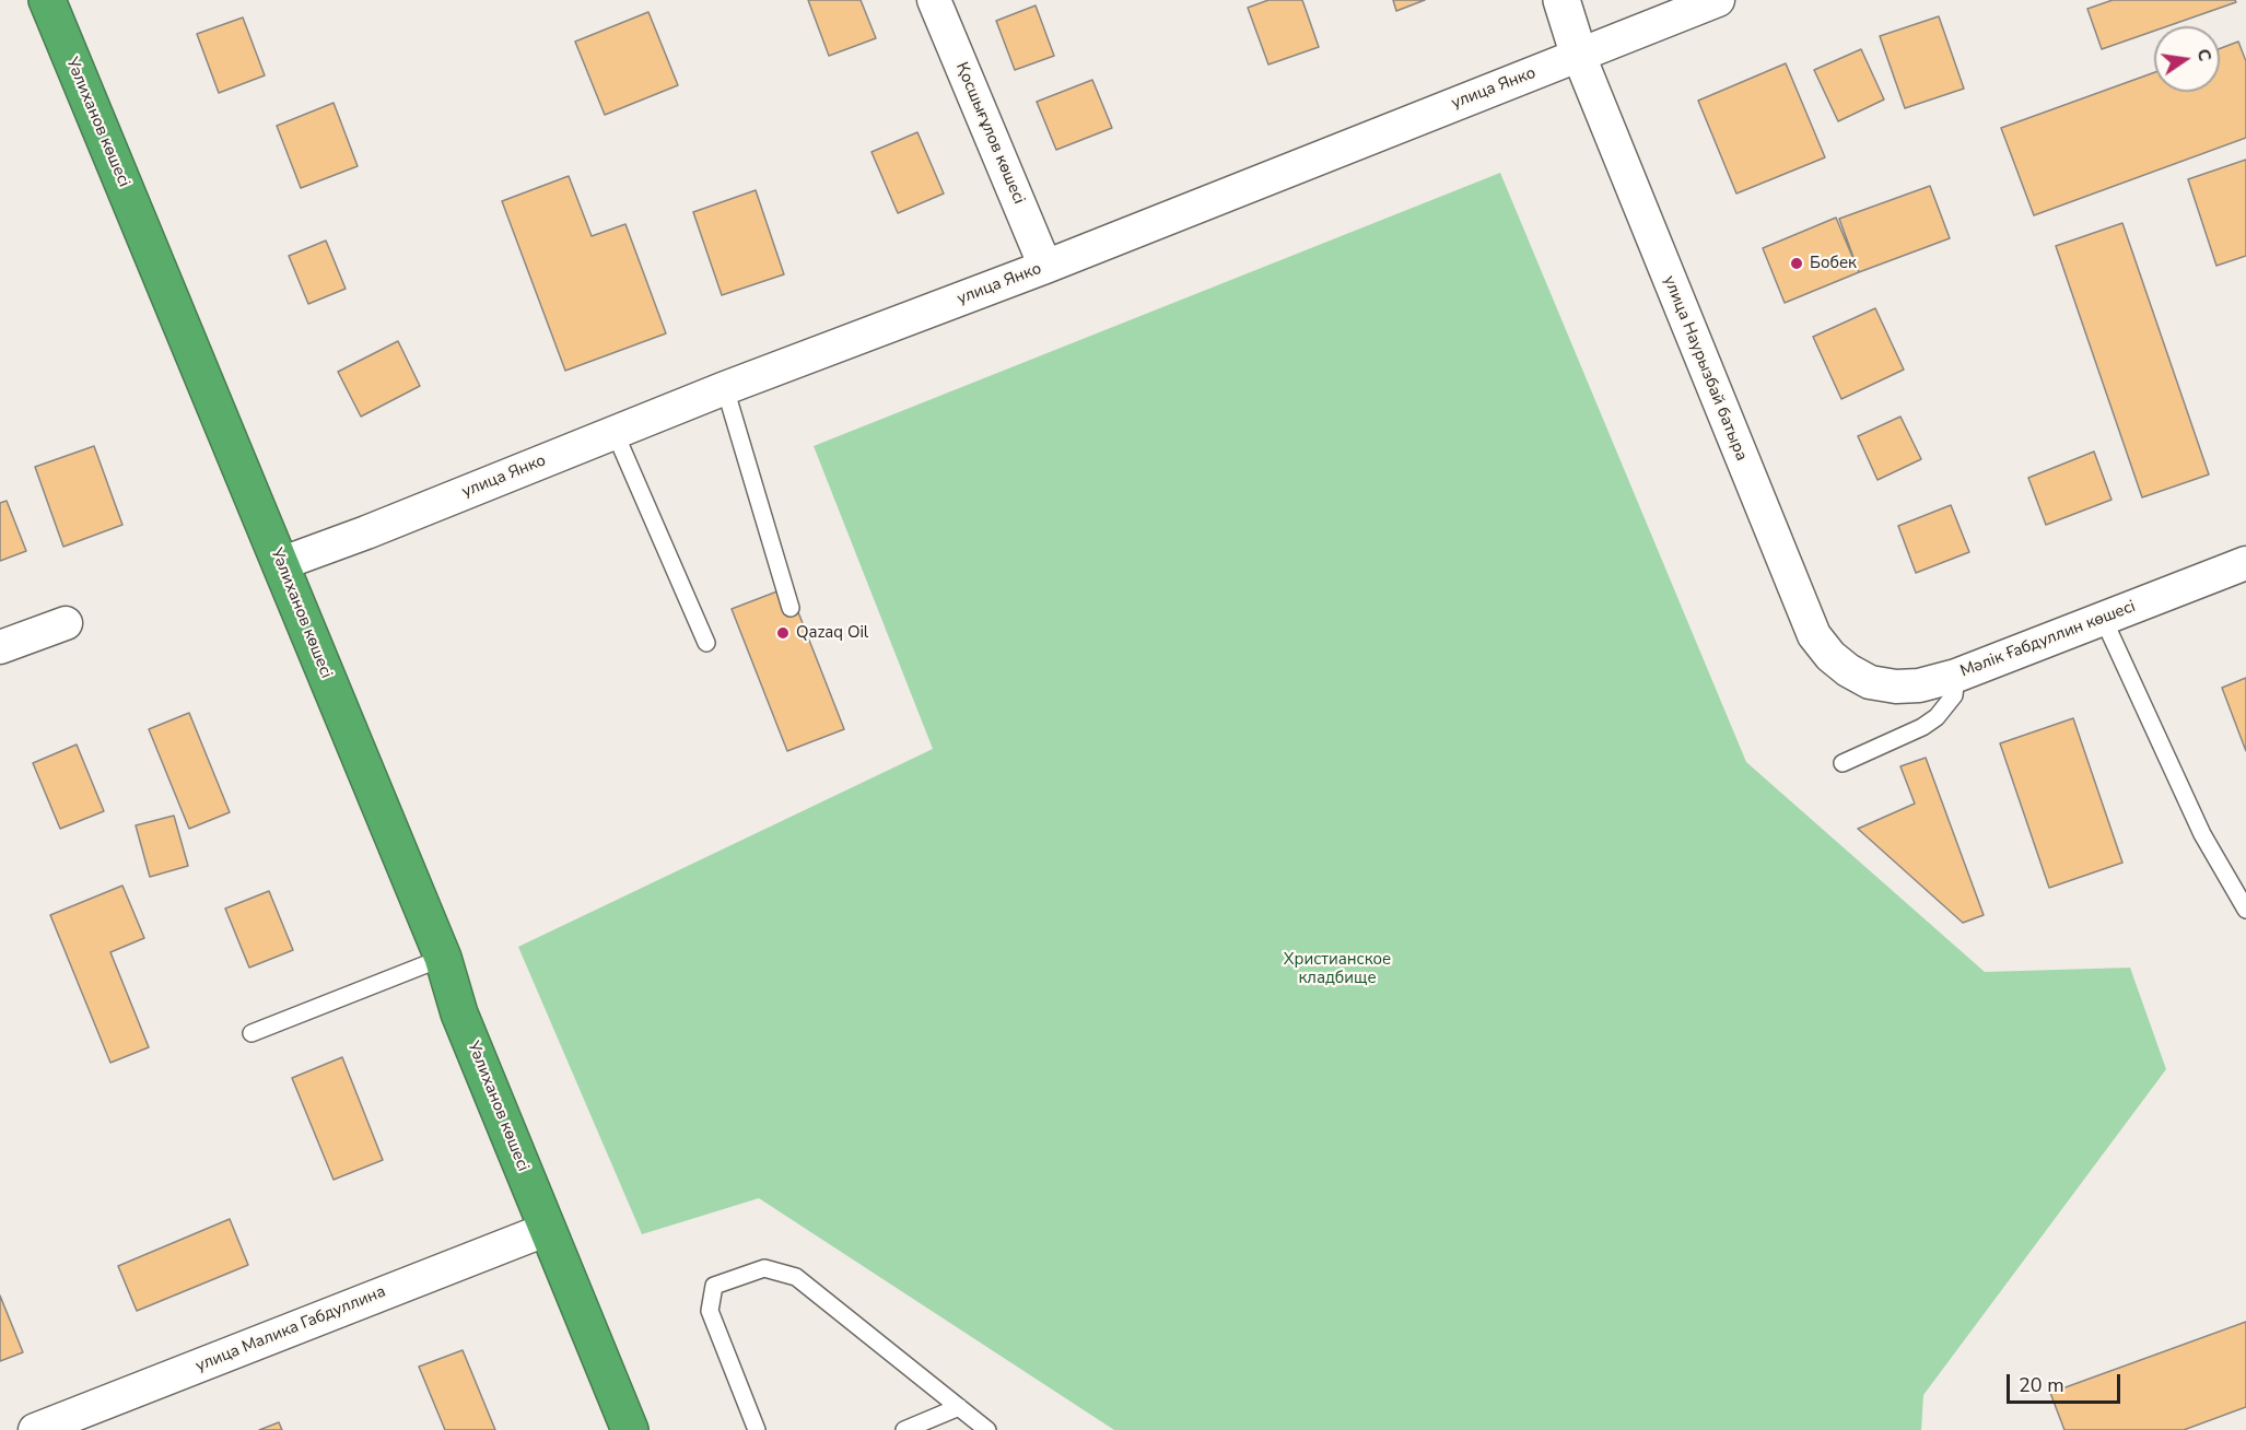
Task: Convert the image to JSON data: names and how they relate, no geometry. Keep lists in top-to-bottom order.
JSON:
{
  "streets": {
    "highway": ["Уәлиханов көшесі"],
    "street": [
      "улица Янко",
      "Қосшығұлов көшесі",
      "улица Наурызбай батыра",
      "Мәлік Ғабдуллин көшесі",
      "улица Малика Габдуллина"
    ]
  },
  "crossings": [
    ["улица Янко", "Уәлиханов көшесі"],
    ["улица Янко", "Қосшығұлов көшесі"],
    ["улица Янко", "улица Наурызбай батыра"],
    ["Уәлиханов көшесі", "улица Малика Габдуллина"],
    ["улица Наурызбай батыра", "Мәлік Ғабдуллин көшесі"]
  ],
  "parks": ["Христианское кладбище"],
  "places": ["Бобек", "Qazaq Oil"],
  "scale_bar": "20 m",
  "north": "right"
}
